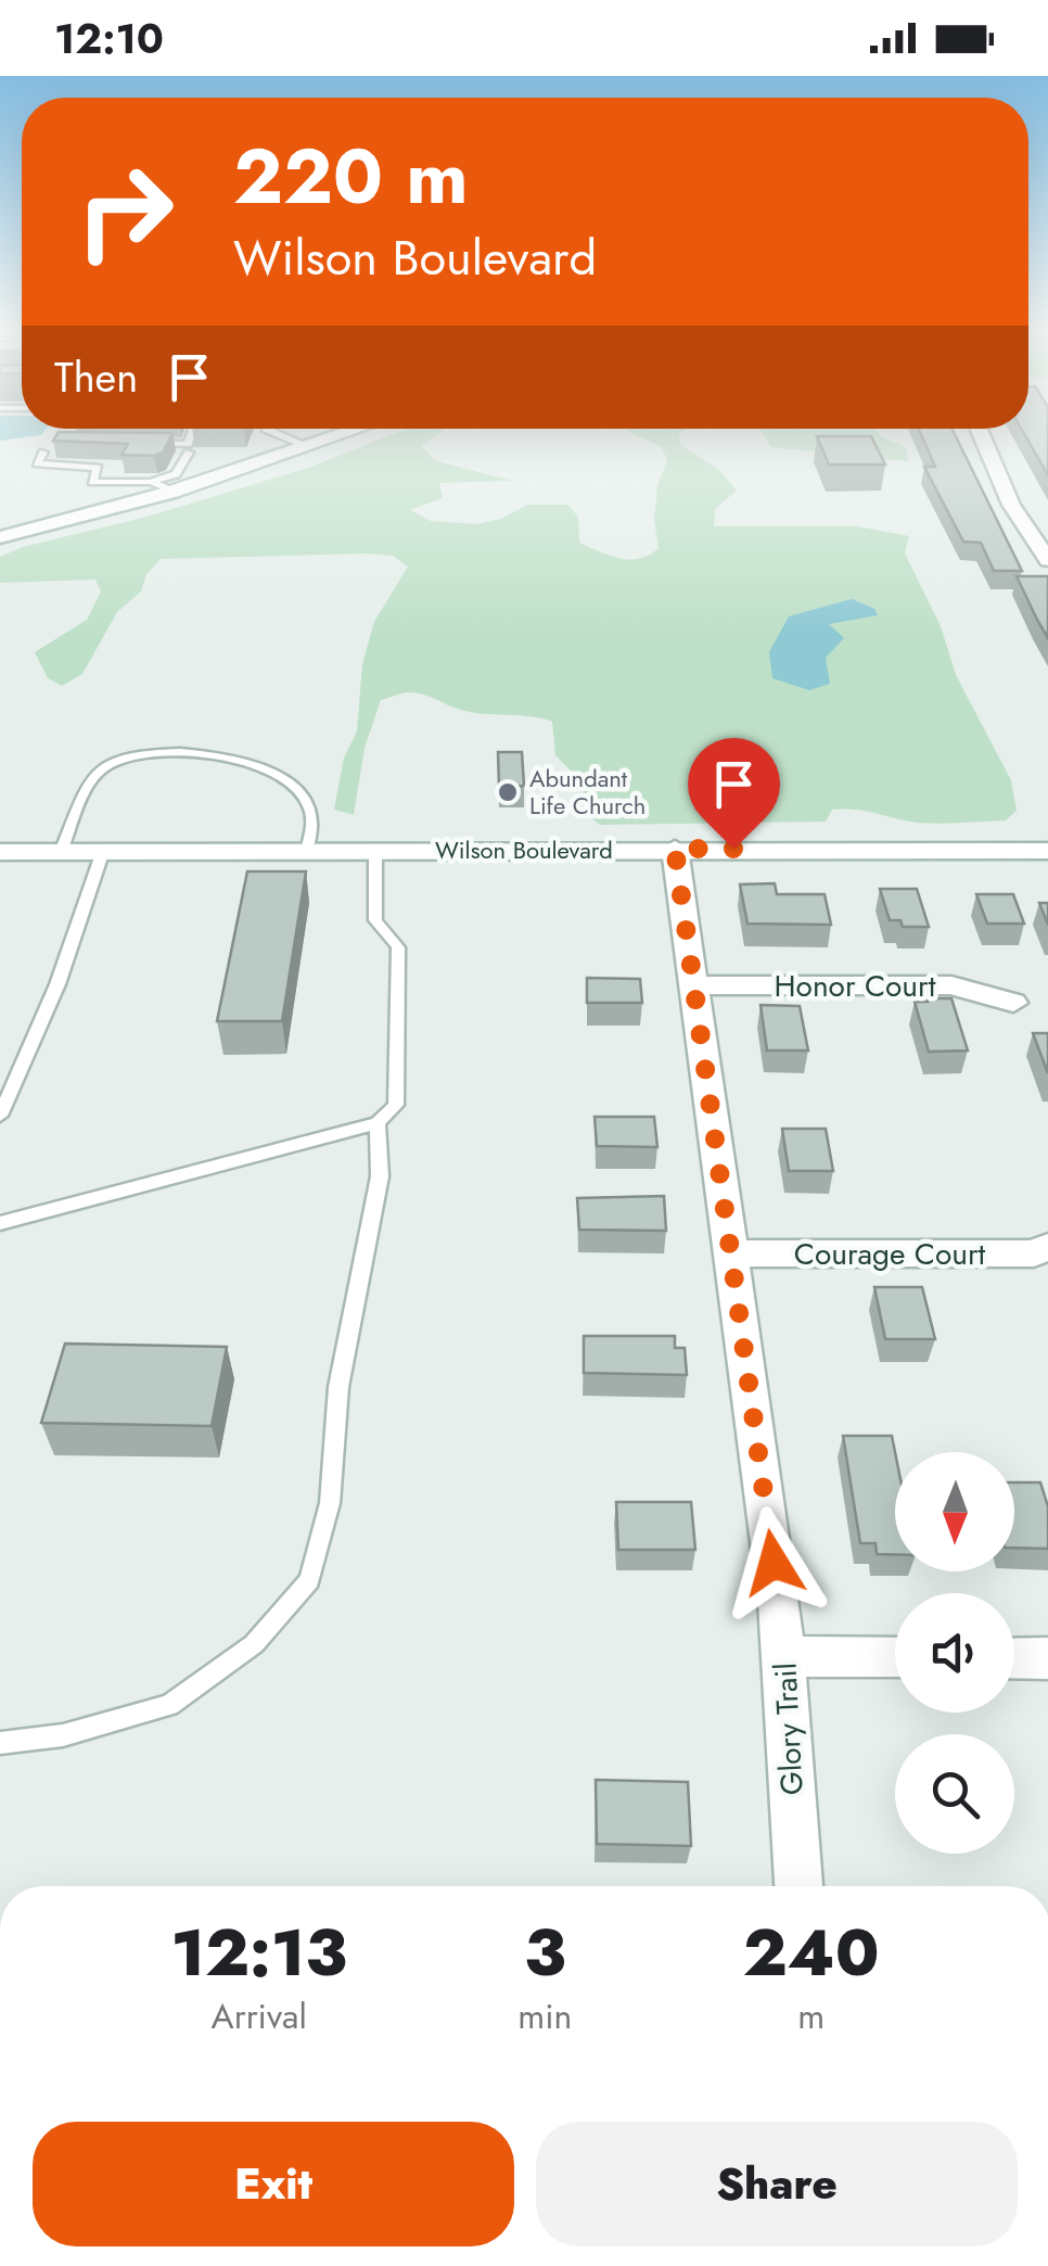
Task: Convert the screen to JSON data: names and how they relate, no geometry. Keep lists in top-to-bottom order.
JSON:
{
  "streets": {
    "street": [
      "Wilson Boulevard",
      "Honor Court",
      "Courage Court",
      "Glory Trail"
    ]
  },
  "crossings": [
    ["Wilson Boulevard", "Glory Trail"],
    ["Honor Court", "Glory Trail"],
    ["Courage Court", "Glory Trail"]
  ],
  "places": ["Abundant Life Church"],
  "north": "bottom",
  "page": {
    "status": "12:10",
    "turn": ["220 m", "Wilson Boulevard"],
    "then": "Then",
    "eta": [
      "12:13",
      "Arrival",
      "3",
      "min",
      "240",
      "m"
    ],
    "buttons": ["Exit", "Share"]
  }
}
